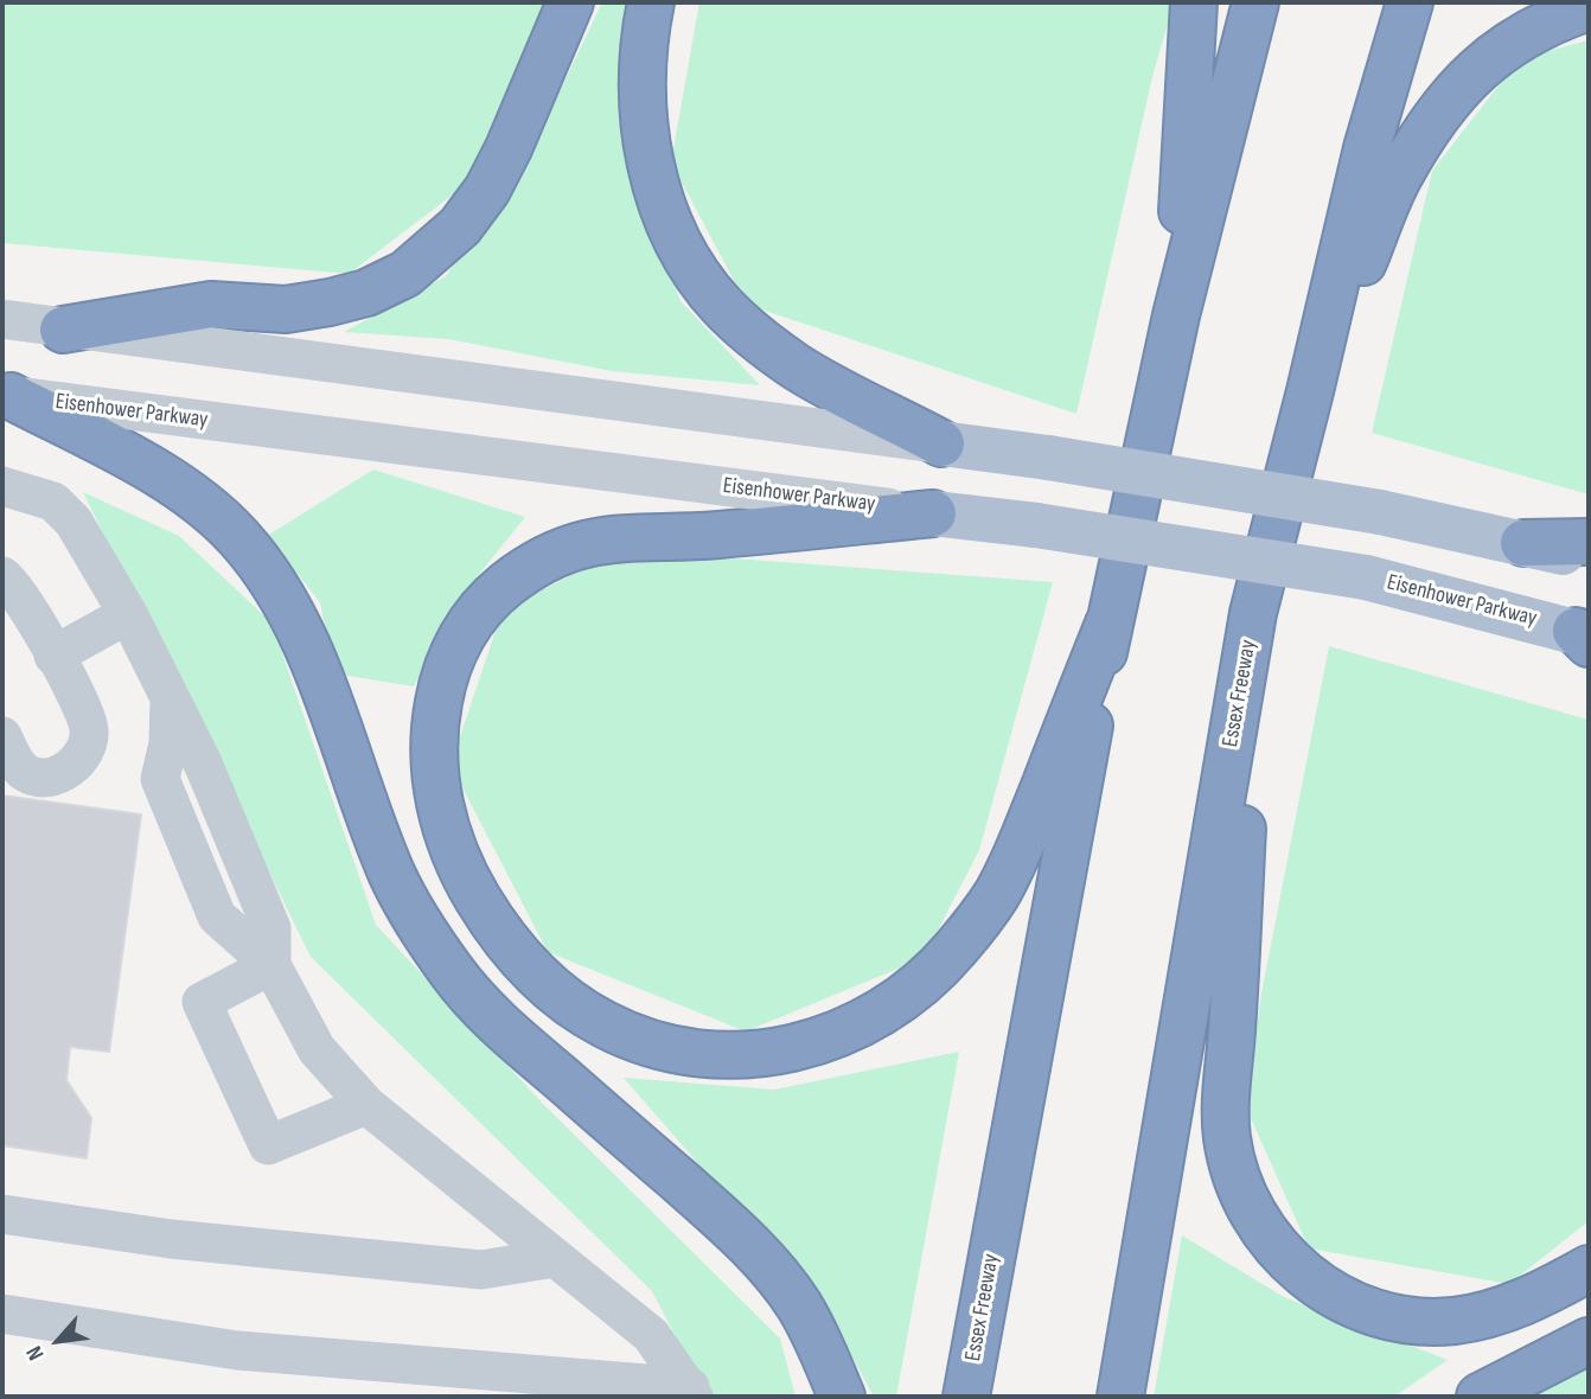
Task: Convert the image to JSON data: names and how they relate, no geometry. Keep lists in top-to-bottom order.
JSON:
{
  "streets": {
    "highway": ["Essex Freeway"],
    "main road": ["Eisenhower Parkway"]
  },
  "north": "bottom left"
}
